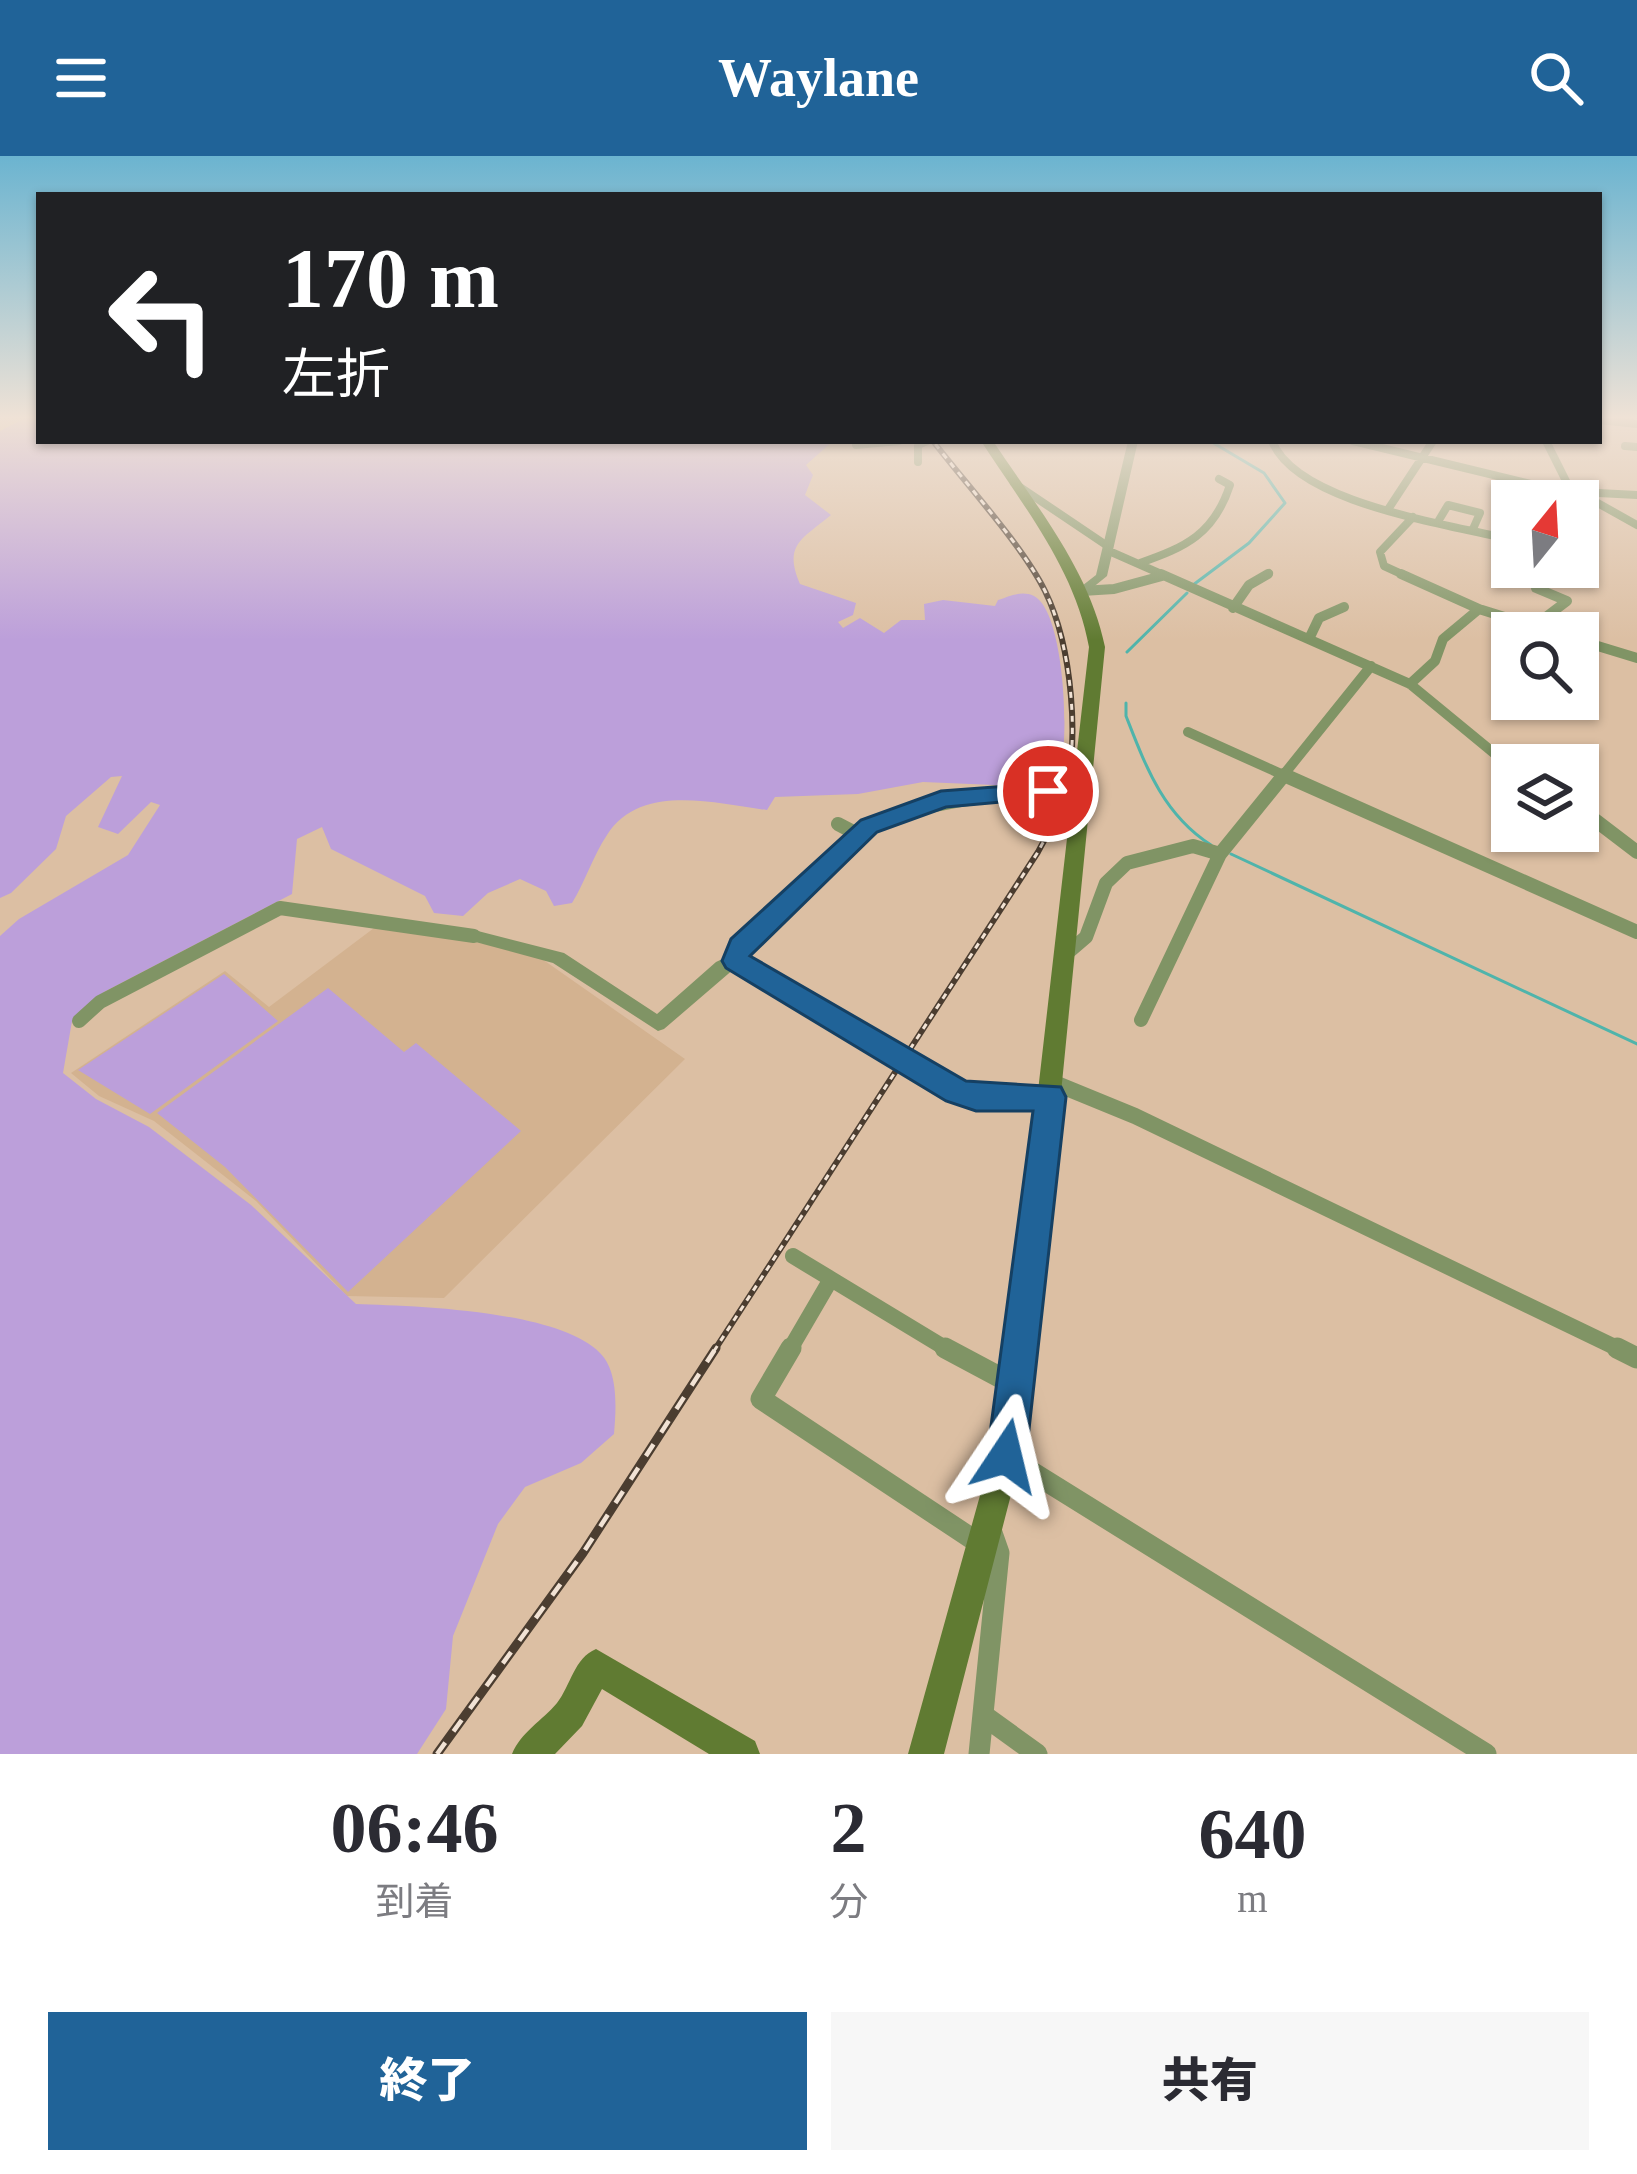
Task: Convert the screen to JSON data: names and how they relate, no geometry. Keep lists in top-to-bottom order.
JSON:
{
  "north": "top",
  "page": {
    "header": "Waylane",
    "turn": ["170 m", "左折"],
    "eta": [
      "06:46",
      "到着",
      "2",
      "分",
      "640",
      "m"
    ],
    "buttons": ["終了", "共有"]
  }
}
